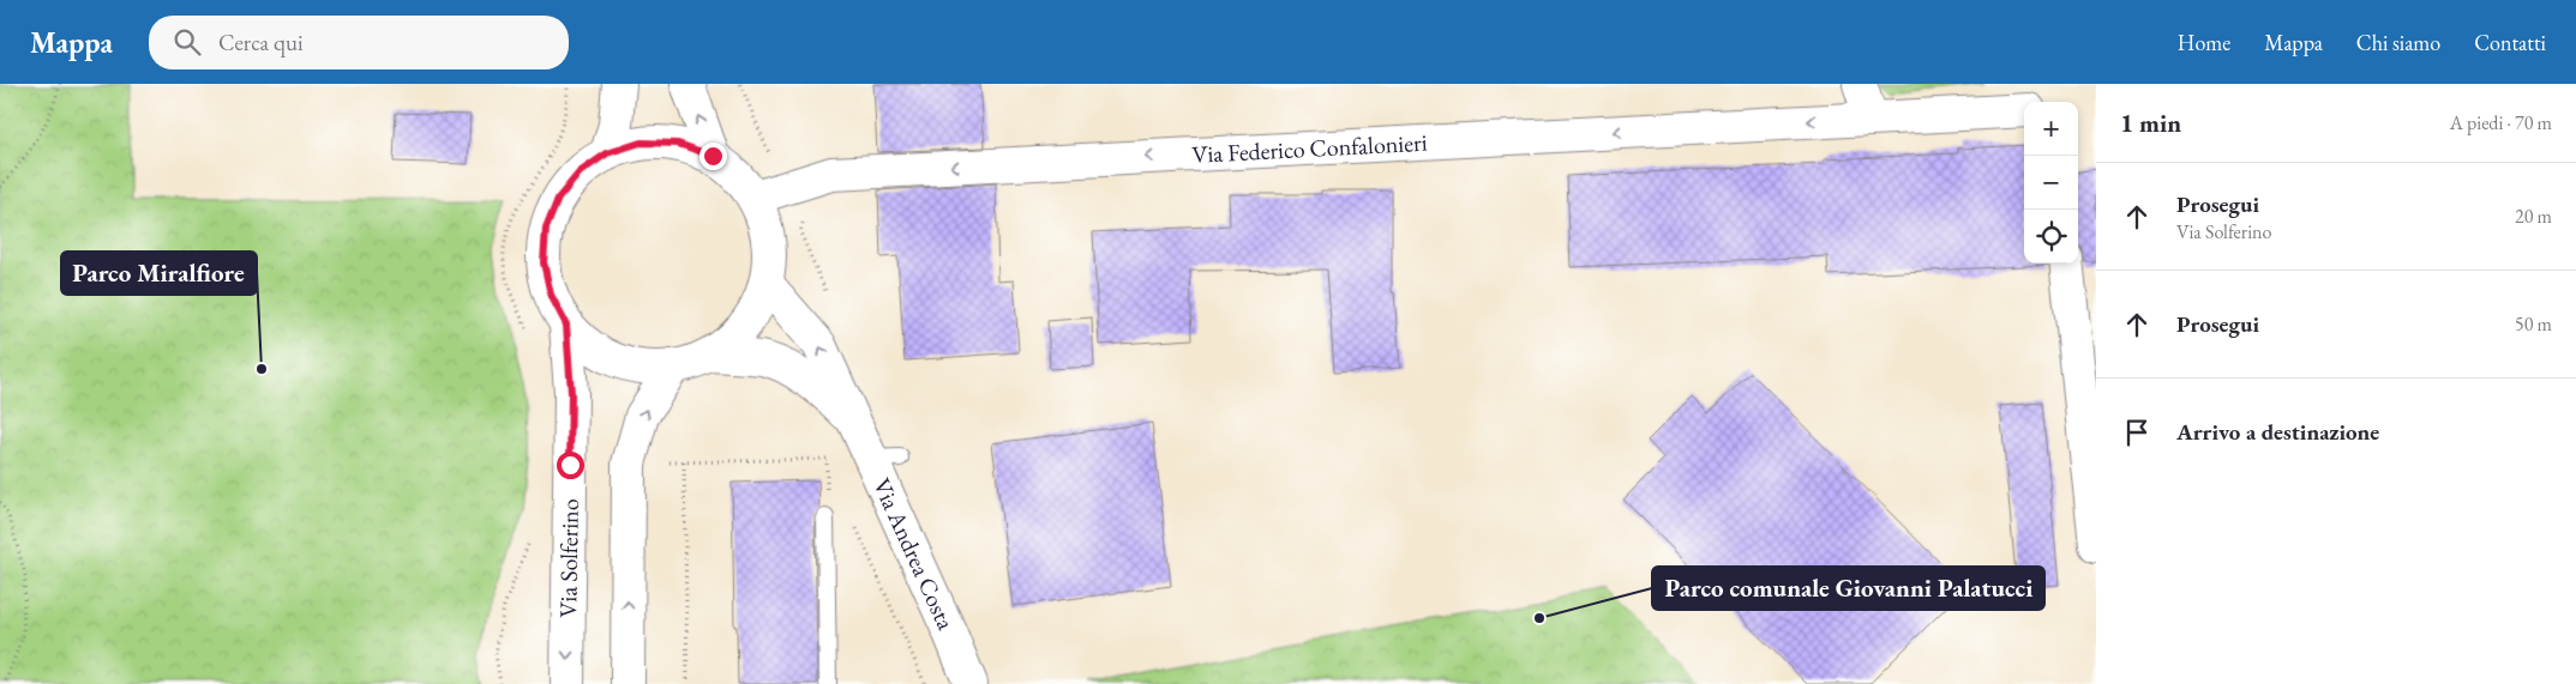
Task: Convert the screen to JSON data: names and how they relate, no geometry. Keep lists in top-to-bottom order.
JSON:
{
  "streets": {
    "street": ["Via Federico Confalonieri", "Via Andrea Costa", "Via Solferino"]
  },
  "one_way": ["Via Federico Confalonieri"],
  "places": ["Parco Miralfiore", "Parco comunale Giovanni Palatucci"],
  "page": {
    "header": "Mappa",
    "search": "Cerca qui",
    "nav": [
      "Home",
      "Mappa",
      "Chi siamo",
      "Contatti"
    ],
    "heading": ["1 min", "A piedi · 70 m"],
    "map_buttons": ["+", "−"],
    "list": [
      ["Prosegui", "Via Solferino", "20 m"],
      ["Prosegui", "50 m"],
      "Arrivo a destinazione"
    ]
  }
}
